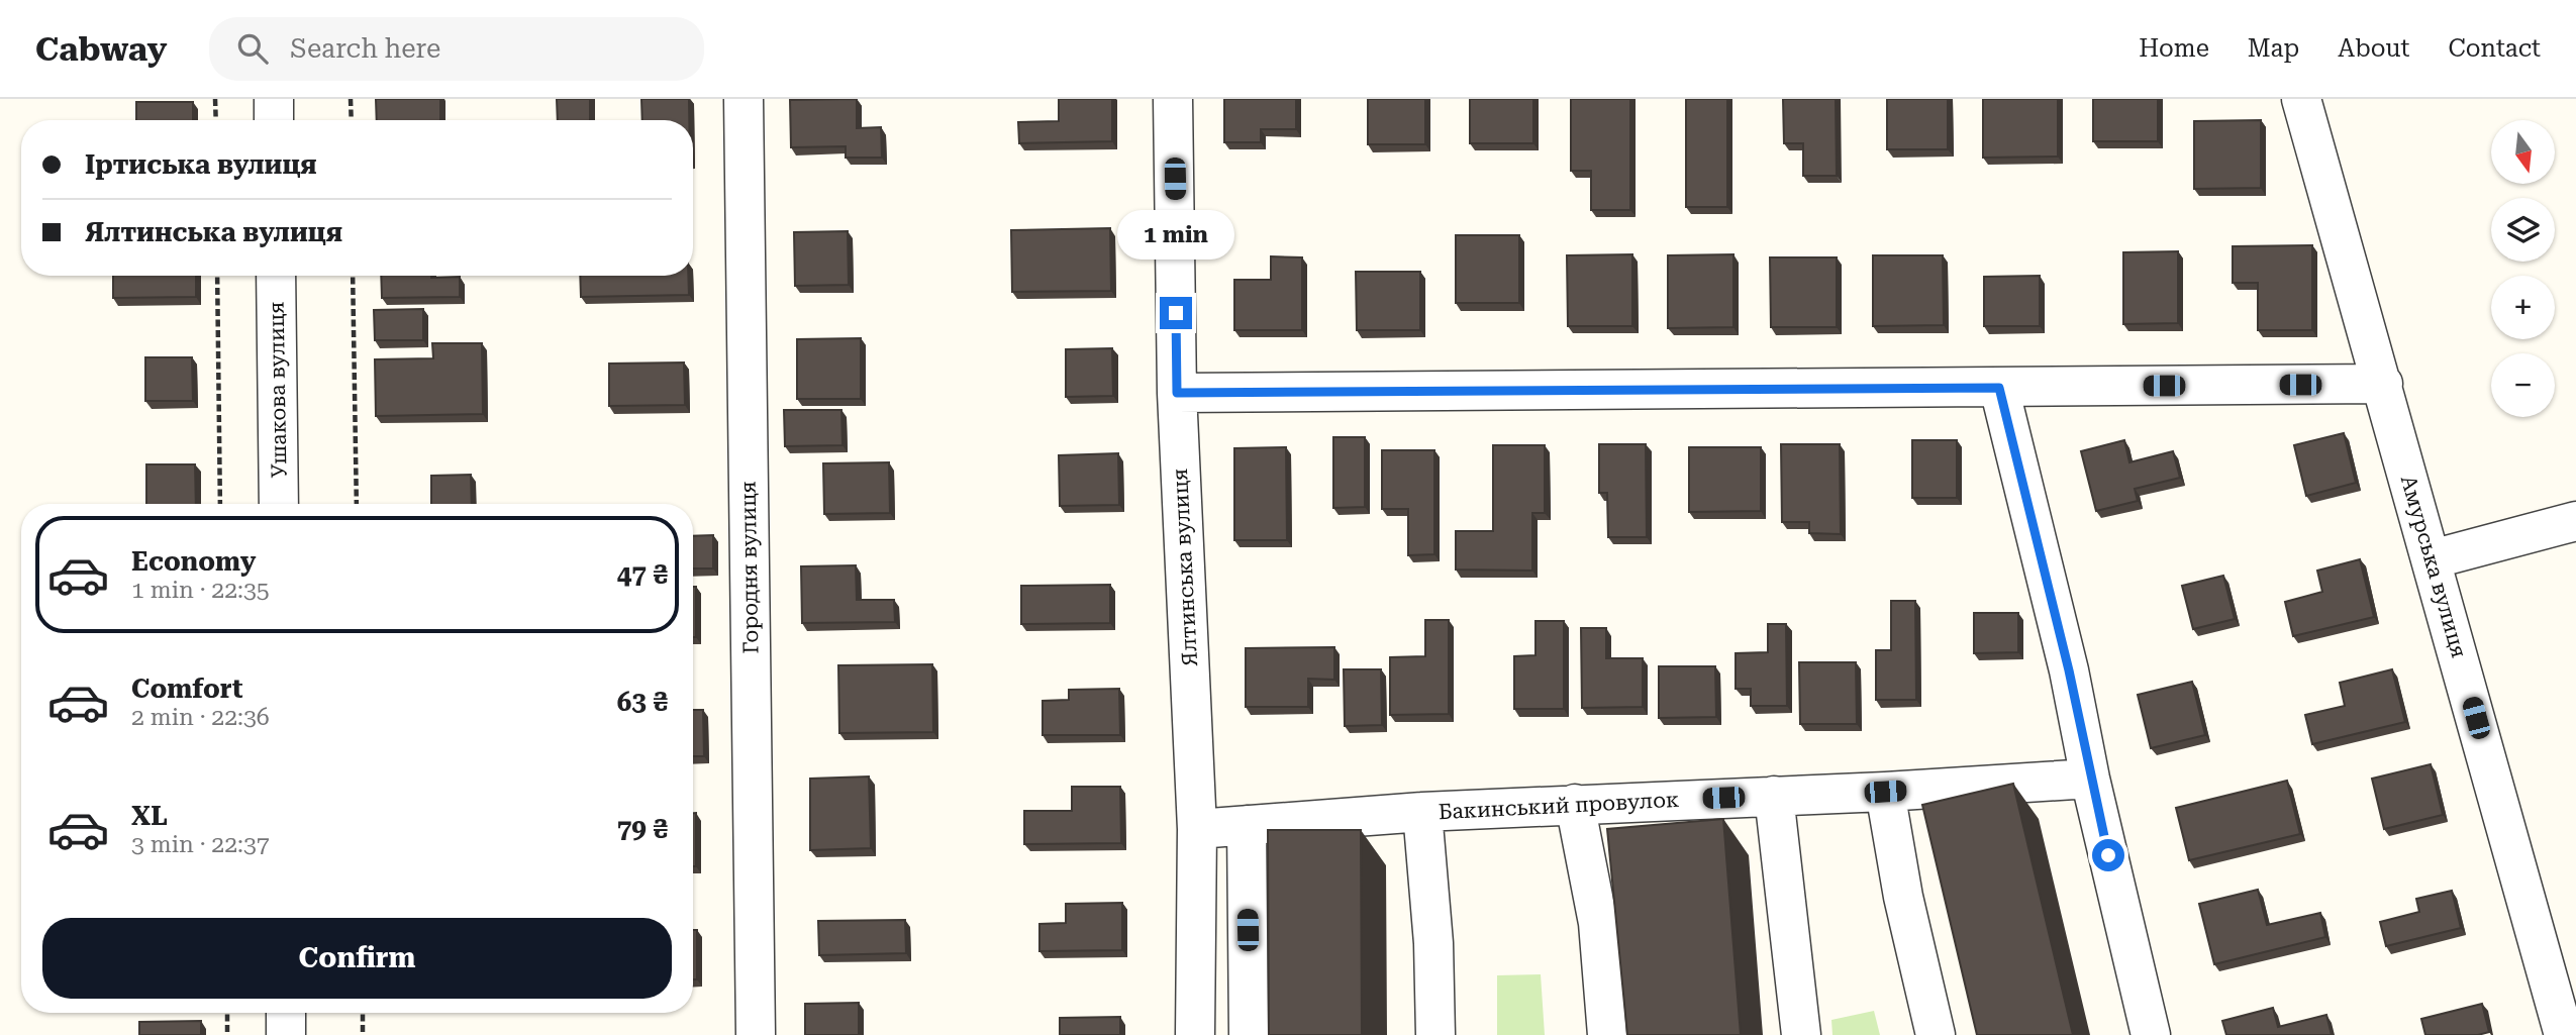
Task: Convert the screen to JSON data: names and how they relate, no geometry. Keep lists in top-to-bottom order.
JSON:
{
  "streets": {
    "street": [
      "Ушакова вулиця",
      "Амурська вулиця",
      "Городня вулиця",
      "Ялтинська вулиця",
      "Бакинський провулок"
    ]
  },
  "crossings": [
    ["Ялтинська вулиця", "Бакинський провулок"]
  ],
  "north": "bottom",
  "page": {
    "header": "Cabway",
    "search": "Search here",
    "nav": [
      "Home",
      "Map",
      "About",
      "Contact"
    ],
    "map_buttons": ["+", "−"],
    "banner": ["Іртиська вулиця", "Ялтинська вулиця"],
    "bubble": "1 min",
    "list": [
      {
        "name": "Economy",
        "note": "1 min · 22:35",
        "value": "47 ₴"
      },
      {
        "name": "Comfort",
        "note": "2 min · 22:36",
        "value": "63 ₴"
      },
      {
        "name": "XL",
        "note": "3 min · 22:37",
        "value": "79 ₴"
      }
    ],
    "buttons": "Confirm"
  }
}
